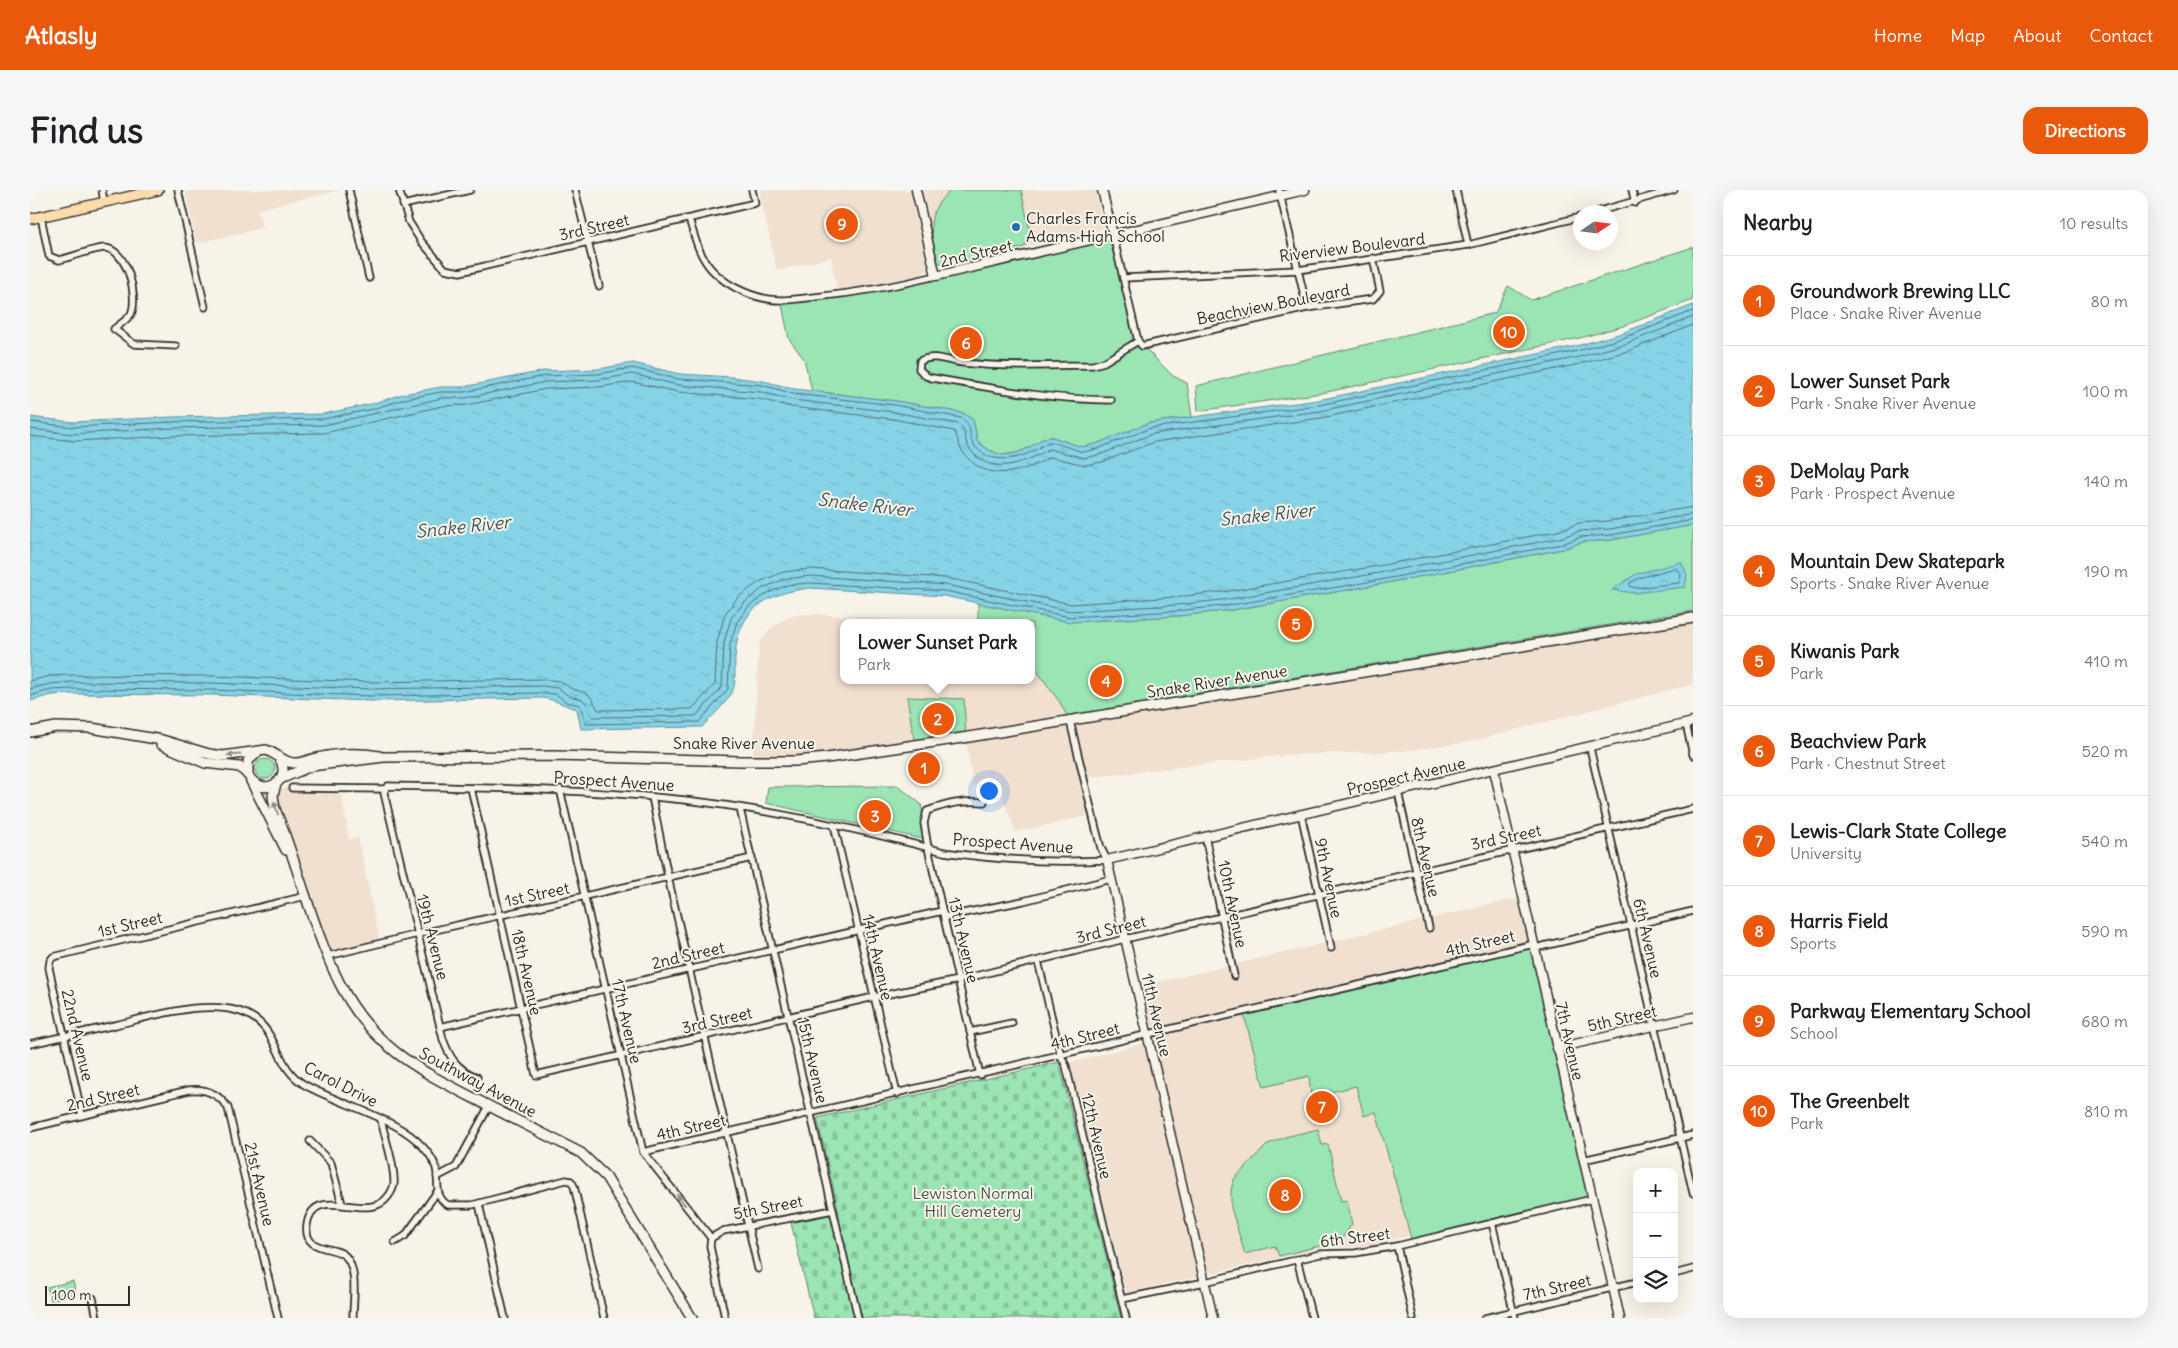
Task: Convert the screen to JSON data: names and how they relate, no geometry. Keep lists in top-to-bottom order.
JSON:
{
  "streets": {
    "main road": ["Snake River Avenue", "Southway Avenue"],
    "street": [
      "3rd Street",
      "Riverview Boulevard",
      "2nd Street",
      "Beachview Boulevard",
      "Prospect Avenue",
      "8th Avenue",
      "9th Avenue",
      "1st Street",
      "10th Avenue",
      "19th Avenue",
      "6th Avenue",
      "13th Avenue",
      "4th Street",
      "14th Avenue",
      "18th Avenue",
      "11th Avenue",
      "5th Street",
      "17th Avenue",
      "22nd Avenue",
      "7th Avenue",
      "15th Avenue",
      "Carol Drive",
      "12th Avenue",
      "21st Avenue",
      "6th Street",
      "7th Street"
    ]
  },
  "crossings": [
    ["3rd Street", "2nd Street"],
    ["3rd Street", "8th Avenue"],
    ["3rd Street", "9th Avenue"],
    ["3rd Street", "10th Avenue"],
    ["3rd Street", "6th Avenue"],
    ["3rd Street", "13th Avenue"],
    ["3rd Street", "14th Avenue"],
    ["3rd Street", "18th Avenue"],
    ["3rd Street", "11th Avenue"],
    ["3rd Street", "17th Avenue"],
    ["3rd Street", "7th Avenue"],
    ["3rd Street", "15th Avenue"],
    ["3rd Street", "12th Avenue"],
    ["Riverview Boulevard", "Beachview Boulevard"],
    ["2nd Street", "19th Avenue"],
    ["2nd Street", "13th Avenue"],
    ["2nd Street", "14th Avenue"],
    ["2nd Street", "18th Avenue"],
    ["2nd Street", "11th Avenue"],
    ["2nd Street", "17th Avenue"],
    ["2nd Street", "22nd Avenue"],
    ["2nd Street", "15th Avenue"],
    ["2nd Street", "21st Avenue"],
    ["Snake River Avenue", "11th Avenue"],
    ["Snake River Avenue", "Southway Avenue"],
    ["Prospect Avenue", "8th Avenue"],
    ["Prospect Avenue", "9th Avenue"],
    ["Prospect Avenue", "10th Avenue"],
    ["Prospect Avenue", "19th Avenue"],
    ["Prospect Avenue", "6th Avenue"],
    ["Prospect Avenue", "13th Avenue"],
    ["Prospect Avenue", "14th Avenue"],
    ["Prospect Avenue", "18th Avenue"],
    ["Prospect Avenue", "11th Avenue"],
    ["Prospect Avenue", "17th Avenue"],
    ["Prospect Avenue", "7th Avenue"],
    ["Prospect Avenue", "15th Avenue"],
    ["1st Street", "19th Avenue"],
    ["1st Street", "18th Avenue"],
    ["1st Street", "17th Avenue"],
    ["1st Street", "22nd Avenue"],
    ["1st Street", "15th Avenue"],
    ["1st Street", "Southway Avenue"],
    ["6th Avenue", "4th Street"],
    ["6th Avenue", "5th Street"],
    ["13th Avenue", "4th Street"],
    ["4th Street", "14th Avenue"],
    ["4th Street", "11th Avenue"],
    ["4th Street", "17th Avenue"],
    ["4th Street", "7th Avenue"],
    ["4th Street", "15th Avenue"],
    ["4th Street", "12th Avenue"],
    ["11th Avenue", "6th Street"],
    ["5th Street", "17th Avenue"],
    ["5th Street", "7th Avenue"],
    ["5th Street", "15th Avenue"],
    ["22nd Avenue", "Carol Drive"],
    ["7th Avenue", "6th Street"],
    ["7th Avenue", "7th Street"],
    ["12th Avenue", "6th Street"]
  ],
  "water": ["Snake River"],
  "parks": ["Lewiston Normal Hill Cemetery"],
  "places": ["Charles Francis Adams High School"],
  "scale_bar": "100 m",
  "north": "right",
  "page": {
    "header": "Atlasly",
    "nav": [
      "Home",
      "Map",
      "About",
      "Contact"
    ],
    "buttons": "Directions",
    "title": "Find us",
    "heading": ["Nearby", "10 results"],
    "pins": [
      "9",
      "10",
      "6",
      "5",
      "4",
      "2",
      "1",
      "3",
      "7",
      "8"
    ],
    "list": [
      {
        "mark": "1",
        "name": "Groundwork Brewing LLC",
        "note": "Place · Snake River Avenue",
        "value": "80 m"
      },
      {
        "mark": "2",
        "name": "Lower Sunset Park",
        "note": "Park · Snake River Avenue",
        "value": "100 m"
      },
      {
        "mark": "3",
        "name": "DeMolay Park",
        "note": "Park · Prospect Avenue",
        "value": "140 m"
      },
      {
        "mark": "4",
        "name": "Mountain Dew Skatepark",
        "note": "Sports · Snake River Avenue",
        "value": "190 m"
      },
      {
        "mark": "5",
        "name": "Kiwanis Park",
        "note": "Park",
        "value": "410 m"
      },
      {
        "mark": "6",
        "name": "Beachview Park",
        "note": "Park · Chestnut Street",
        "value": "520 m"
      },
      {
        "mark": "7",
        "name": "Lewis-Clark State College",
        "note": "University",
        "value": "540 m"
      },
      {
        "mark": "8",
        "name": "Harris Field",
        "note": "Sports",
        "value": "590 m"
      },
      {
        "mark": "9",
        "name": "Parkway Elementary School",
        "note": "School",
        "value": "680 m"
      },
      {
        "mark": "10",
        "name": "The Greenbelt",
        "note": "Park",
        "value": "810 m"
      }
    ],
    "popup": ["Lower Sunset Park", "Park"],
    "map_buttons": ["+", "−"],
    "scale": "100 m"
  }
}
